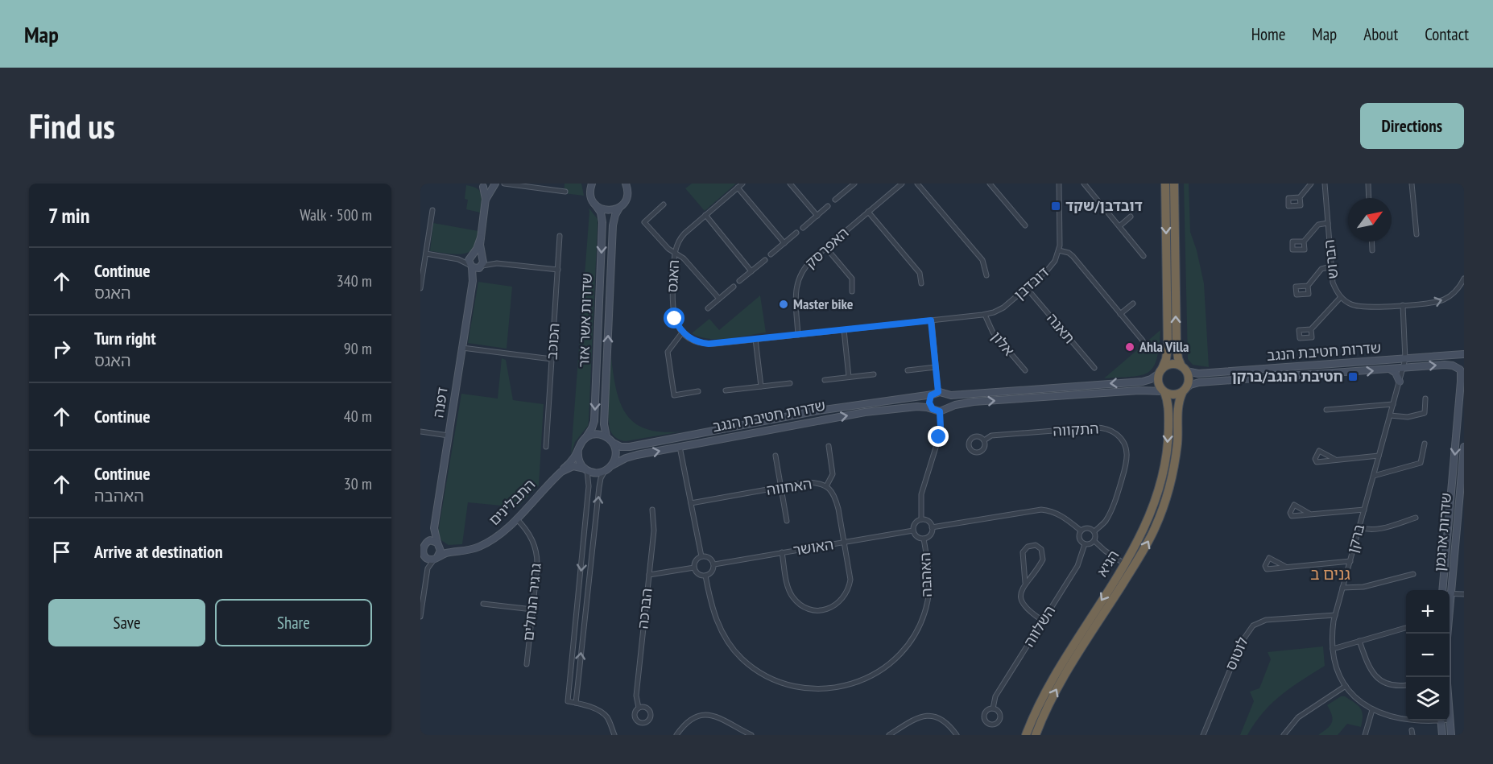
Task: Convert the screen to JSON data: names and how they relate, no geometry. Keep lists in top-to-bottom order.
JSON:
{
  "streets": {
    "highway": ["הגיא"],
    "street": [
      "האפרסק",
      "הברוש",
      "האגס",
      "דובדבן",
      "שדרות אשר אזר",
      "תאנה",
      "הכוכב",
      "אלון",
      "שדרות חטיבת הנגב",
      "דפנה",
      "התקווה",
      "האחווה",
      "התבלינים",
      "שדרות ארגמן",
      "ברקן",
      "האושר",
      "האהבה",
      "גרגיר הנחלים",
      "הברכה",
      "השלווה",
      "לוטוס"
    ]
  },
  "crossings": [
    ["הברוש", "ברקן"],
    ["דובדבן", "תאנה"],
    ["דובדבן", "אלון"],
    ["שדרות אשר אזר", "שדרות חטיבת הנגב"],
    ["שדרות אשר אזר", "התבלינים"],
    ["שדרות חטיבת הנגב", "התבלינים"],
    ["שדרות חטיבת הנגב", "שדרות ארגמן"],
    ["שדרות חטיבת הנגב", "ברקן"],
    ["שדרות חטיבת הנגב", "הגיא"],
    ["דפנה", "התבלינים"],
    ["התקווה", "השלווה"],
    ["האחווה", "האושר"],
    ["התבלינים", "גרגיר הנחלים"],
    ["ברקן", "לוטוס"],
    ["האושר", "האהבה"]
  ],
  "districts": ["גנים ב"],
  "places": {
    "transit": ["דובדבן/שקד", "חטיבת הנגב/ברקן"],
    "other": ["Master bike", "Ahla Villa"]
  },
  "north": "top right",
  "page": {
    "header": "Map",
    "nav": [
      "Home",
      "Map",
      "About",
      "Contact"
    ],
    "buttons": [
      "Directions",
      ["Save", "Share"]
    ],
    "title": "Find us",
    "heading": ["7 min", "Walk · 500 m"],
    "list": [
      ["Continue", "האגס", "340 m"],
      ["Turn right", "האגס", "90 m"],
      ["Continue", "40 m"],
      ["Continue", "האהבה", "30 m"],
      "Arrive at destination"
    ],
    "map_buttons": ["+", "−"]
  }
}
